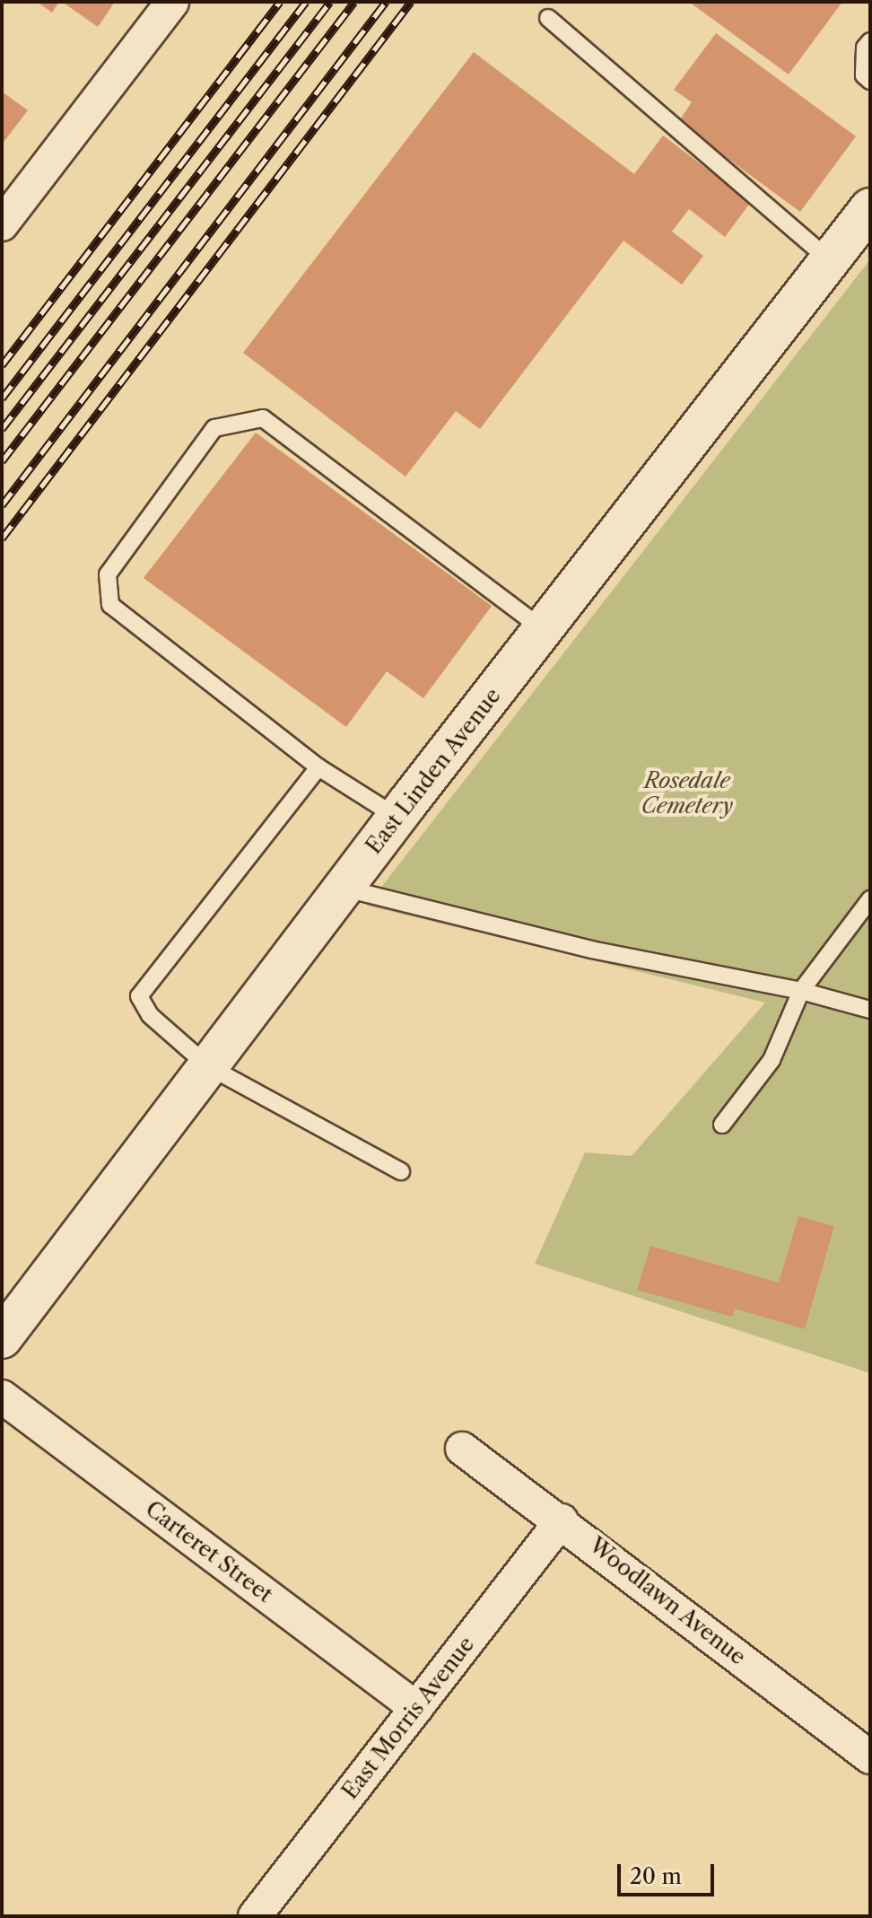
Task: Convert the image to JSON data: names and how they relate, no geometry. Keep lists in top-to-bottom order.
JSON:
{
  "streets": {
    "street": [
      "East Linden Avenue",
      "Carteret Street",
      "Woodlawn Avenue",
      "East Morris Avenue"
    ]
  },
  "crossings": [
    ["Carteret Street", "East Morris Avenue"],
    ["Woodlawn Avenue", "East Morris Avenue"]
  ],
  "parks": ["Rosedale Cemetery"],
  "scale_bar": "20 m"
}
